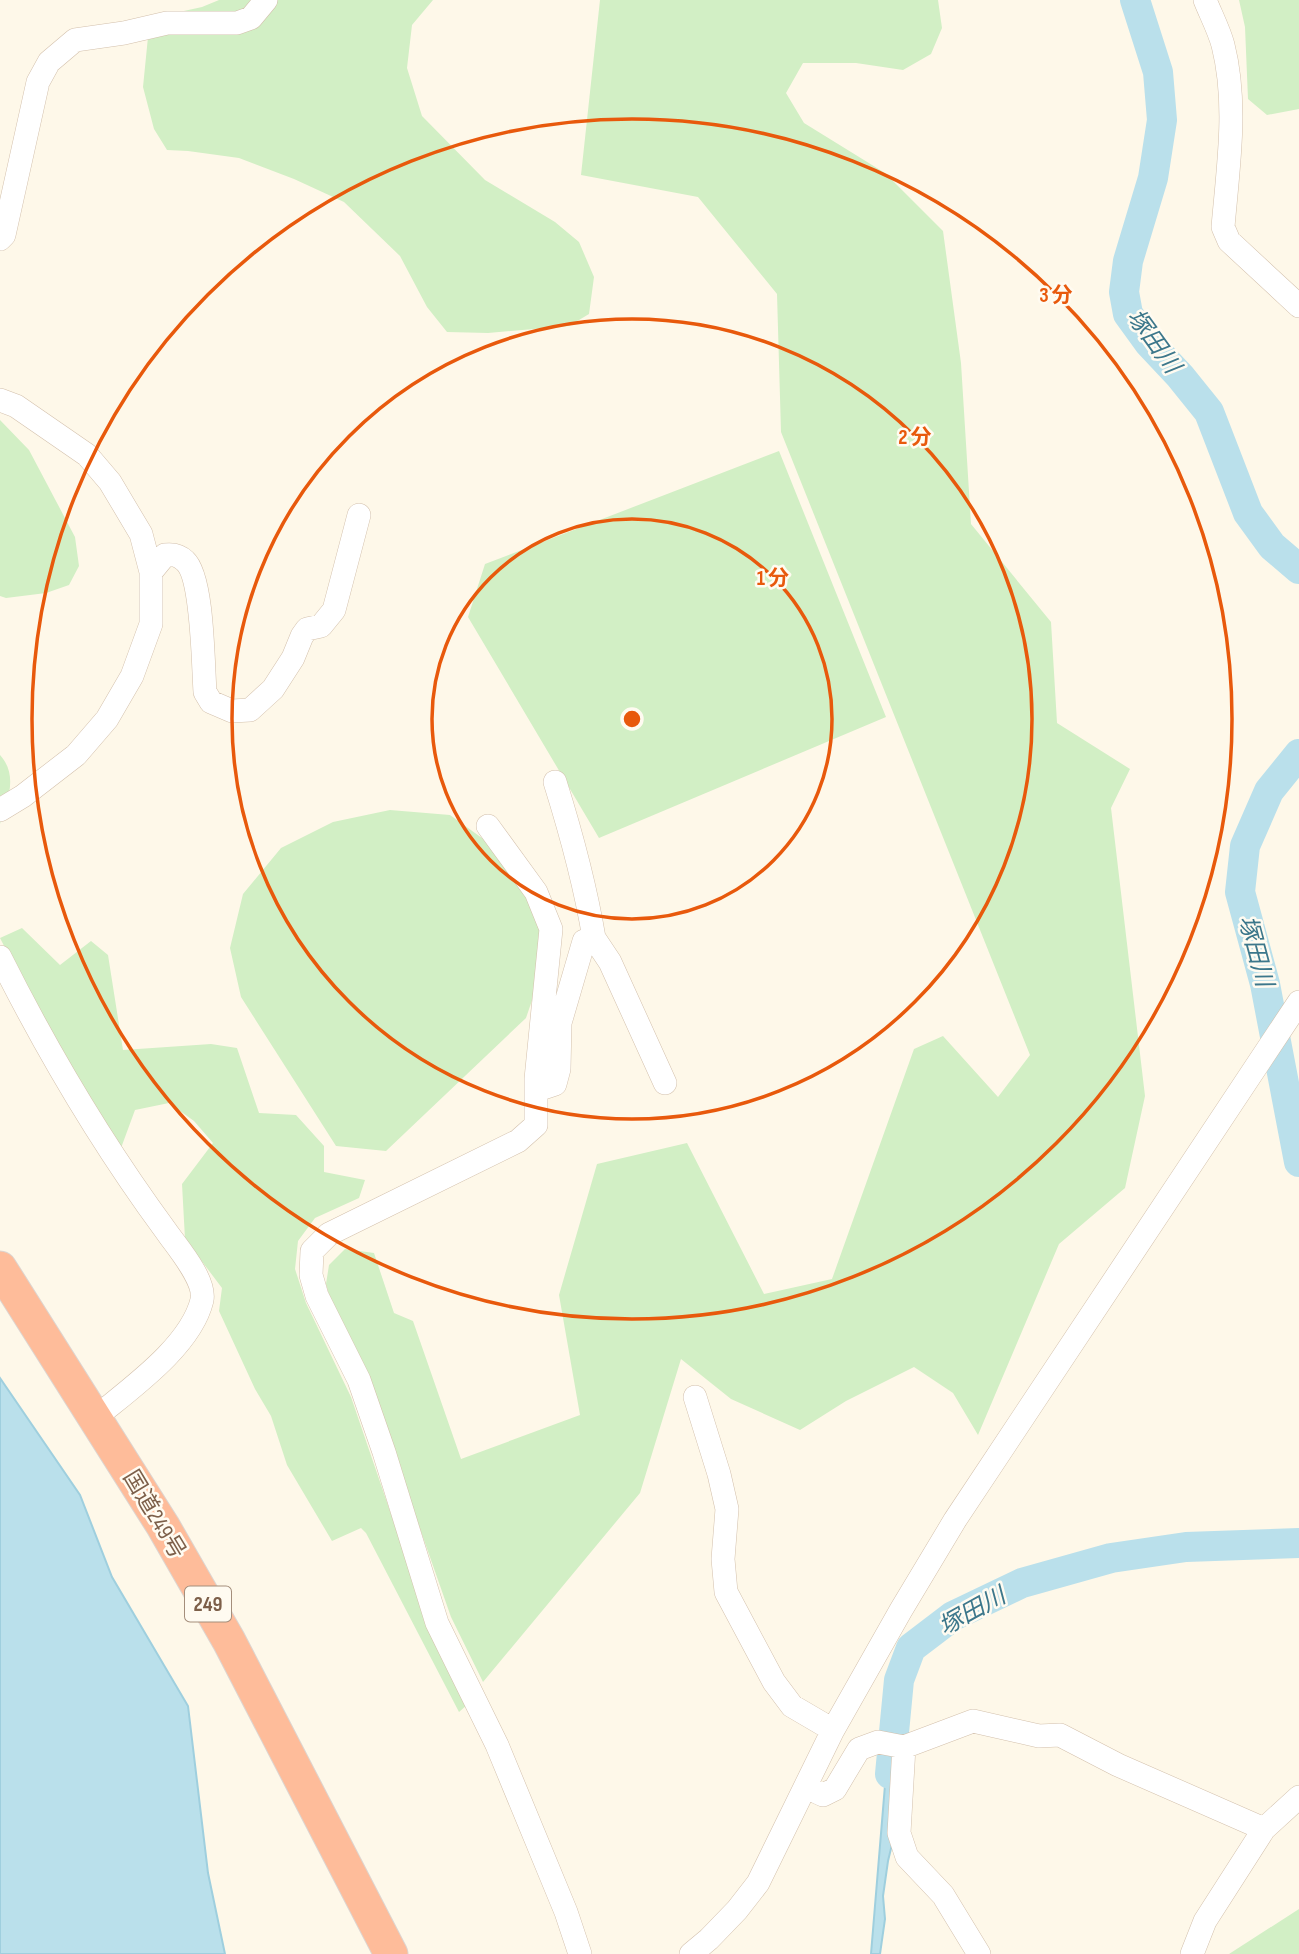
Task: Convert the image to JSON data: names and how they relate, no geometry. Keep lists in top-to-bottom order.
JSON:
{
  "streets": {
    "highway": ["国道249号", "249"]
  },
  "water": ["塚田川"],
  "rings": ["3 分", "2 分", "1 分"]
}
